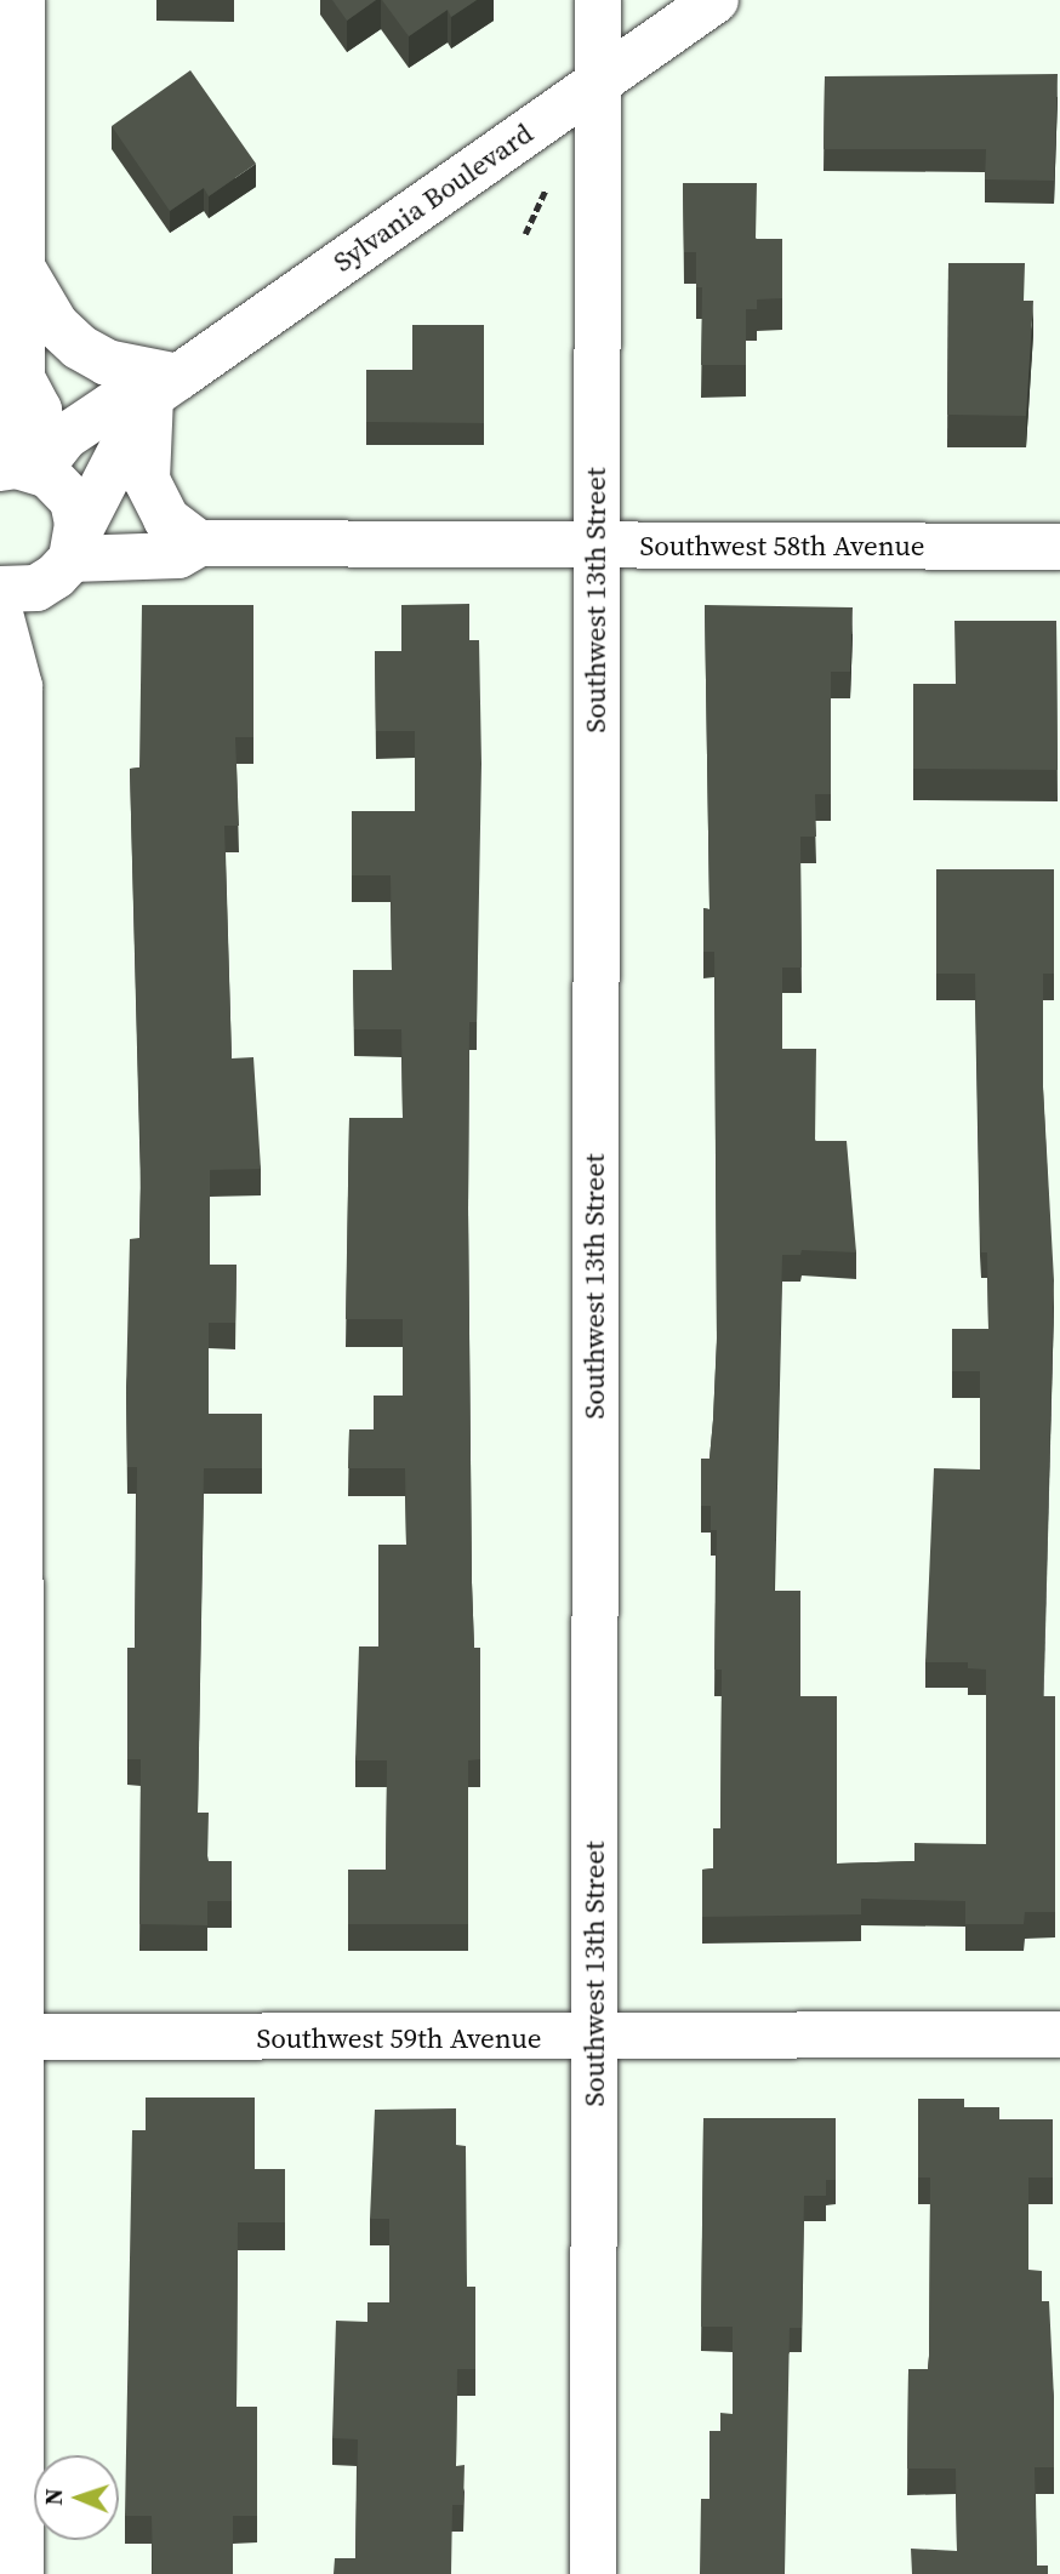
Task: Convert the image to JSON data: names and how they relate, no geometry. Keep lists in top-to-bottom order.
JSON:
{
  "streets": {
    "street": [
      "Sylvania Boulevard",
      "Southwest 58th Avenue",
      "Southwest 13th Street",
      "Southwest 59th Avenue"
    ]
  },
  "crossings": [
    ["Sylvania Boulevard", "Southwest 58th Avenue"],
    ["Sylvania Boulevard", "Southwest 13th Street"],
    ["Southwest 58th Avenue", "Southwest 13th Street"],
    ["Southwest 13th Street", "Southwest 59th Avenue"]
  ],
  "north": "left"
}
